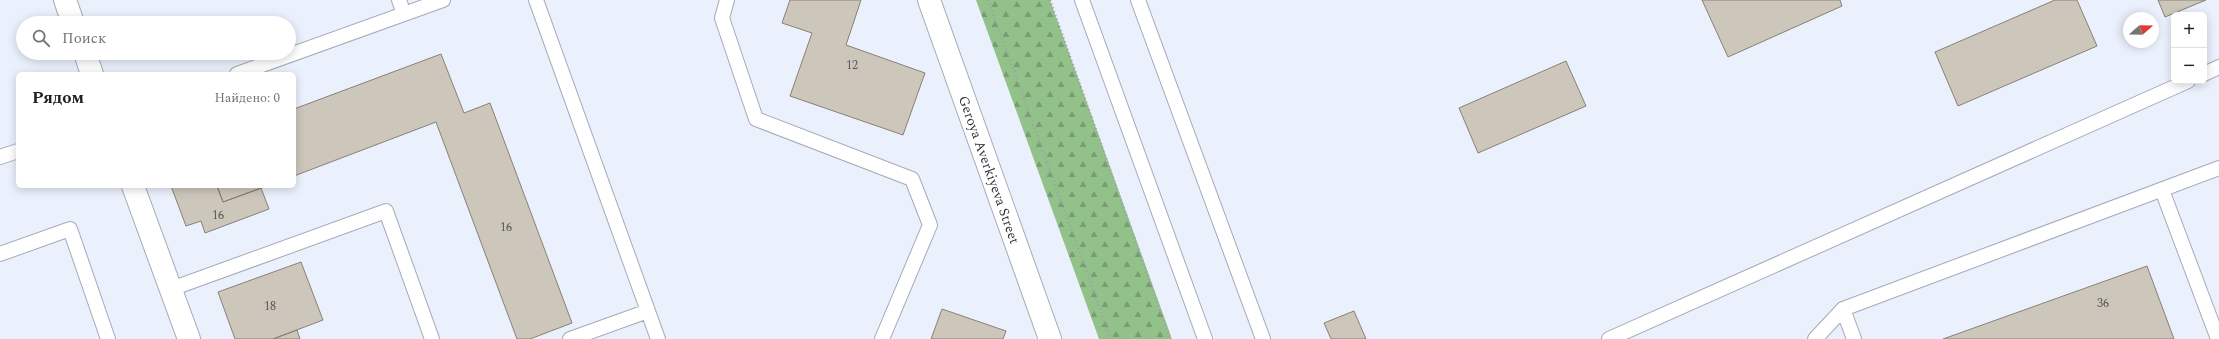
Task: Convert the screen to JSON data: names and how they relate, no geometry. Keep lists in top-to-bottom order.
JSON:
{
  "streets": {
    "street": ["Geroya Averkiyeva Street"]
  },
  "house_numbers": [
    "12",
    "16",
    "16",
    "36",
    "18"
  ],
  "north": "right",
  "page": {
    "map_buttons": ["+", "−"],
    "search": "Поиск",
    "heading": ["Рядом", "Найдено: 0"]
  }
}
